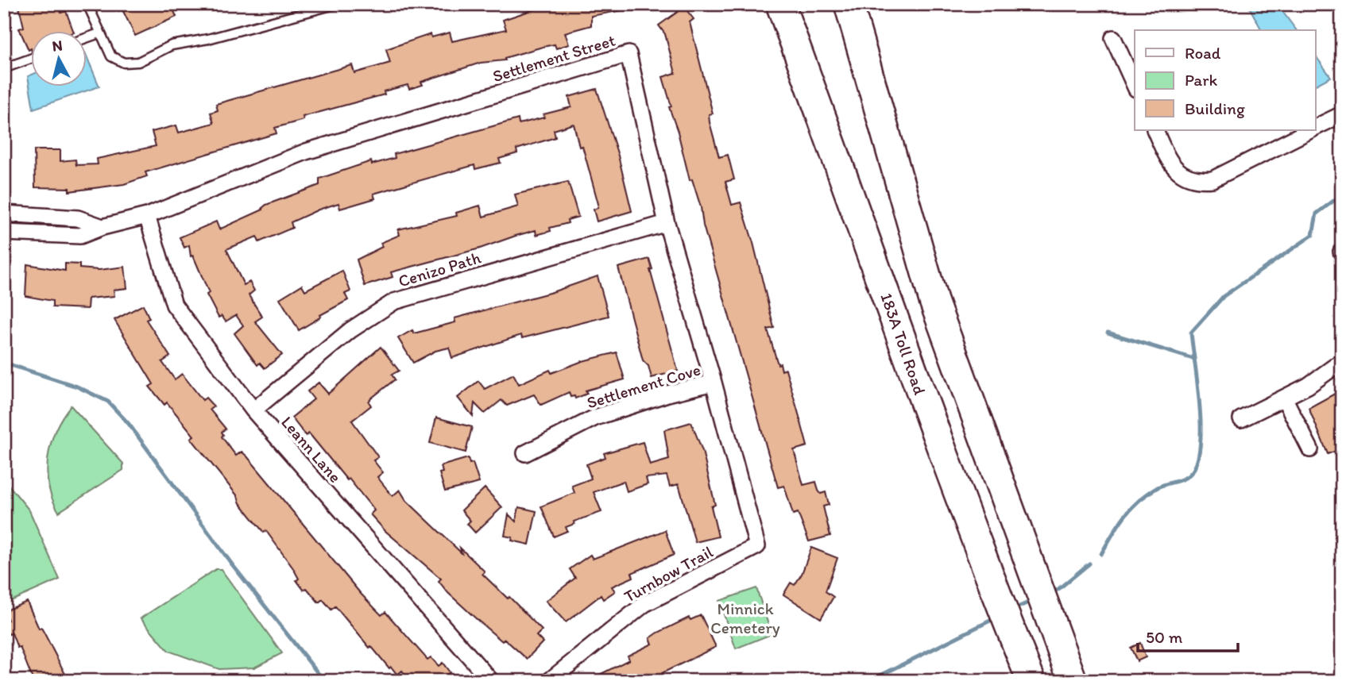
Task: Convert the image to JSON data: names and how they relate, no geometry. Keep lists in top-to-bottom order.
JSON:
{
  "streets": {
    "highway": ["183A Toll Road"],
    "street": [
      "Settlement Street",
      "Cenizo Path",
      "Settlement Cove",
      "Leann Lane",
      "Turnbow Trail"
    ]
  },
  "crossings": [
    ["Settlement Street", "Cenizo Path"],
    ["Settlement Street", "Settlement Cove"],
    ["Settlement Street", "Leann Lane"],
    ["Settlement Street", "Turnbow Trail"],
    ["Cenizo Path", "Leann Lane"]
  ],
  "parks": ["Minnick Cemetery"],
  "legend": ["Road", "Park", "Building"],
  "scale_bar": "50 m",
  "north": "top"
}
